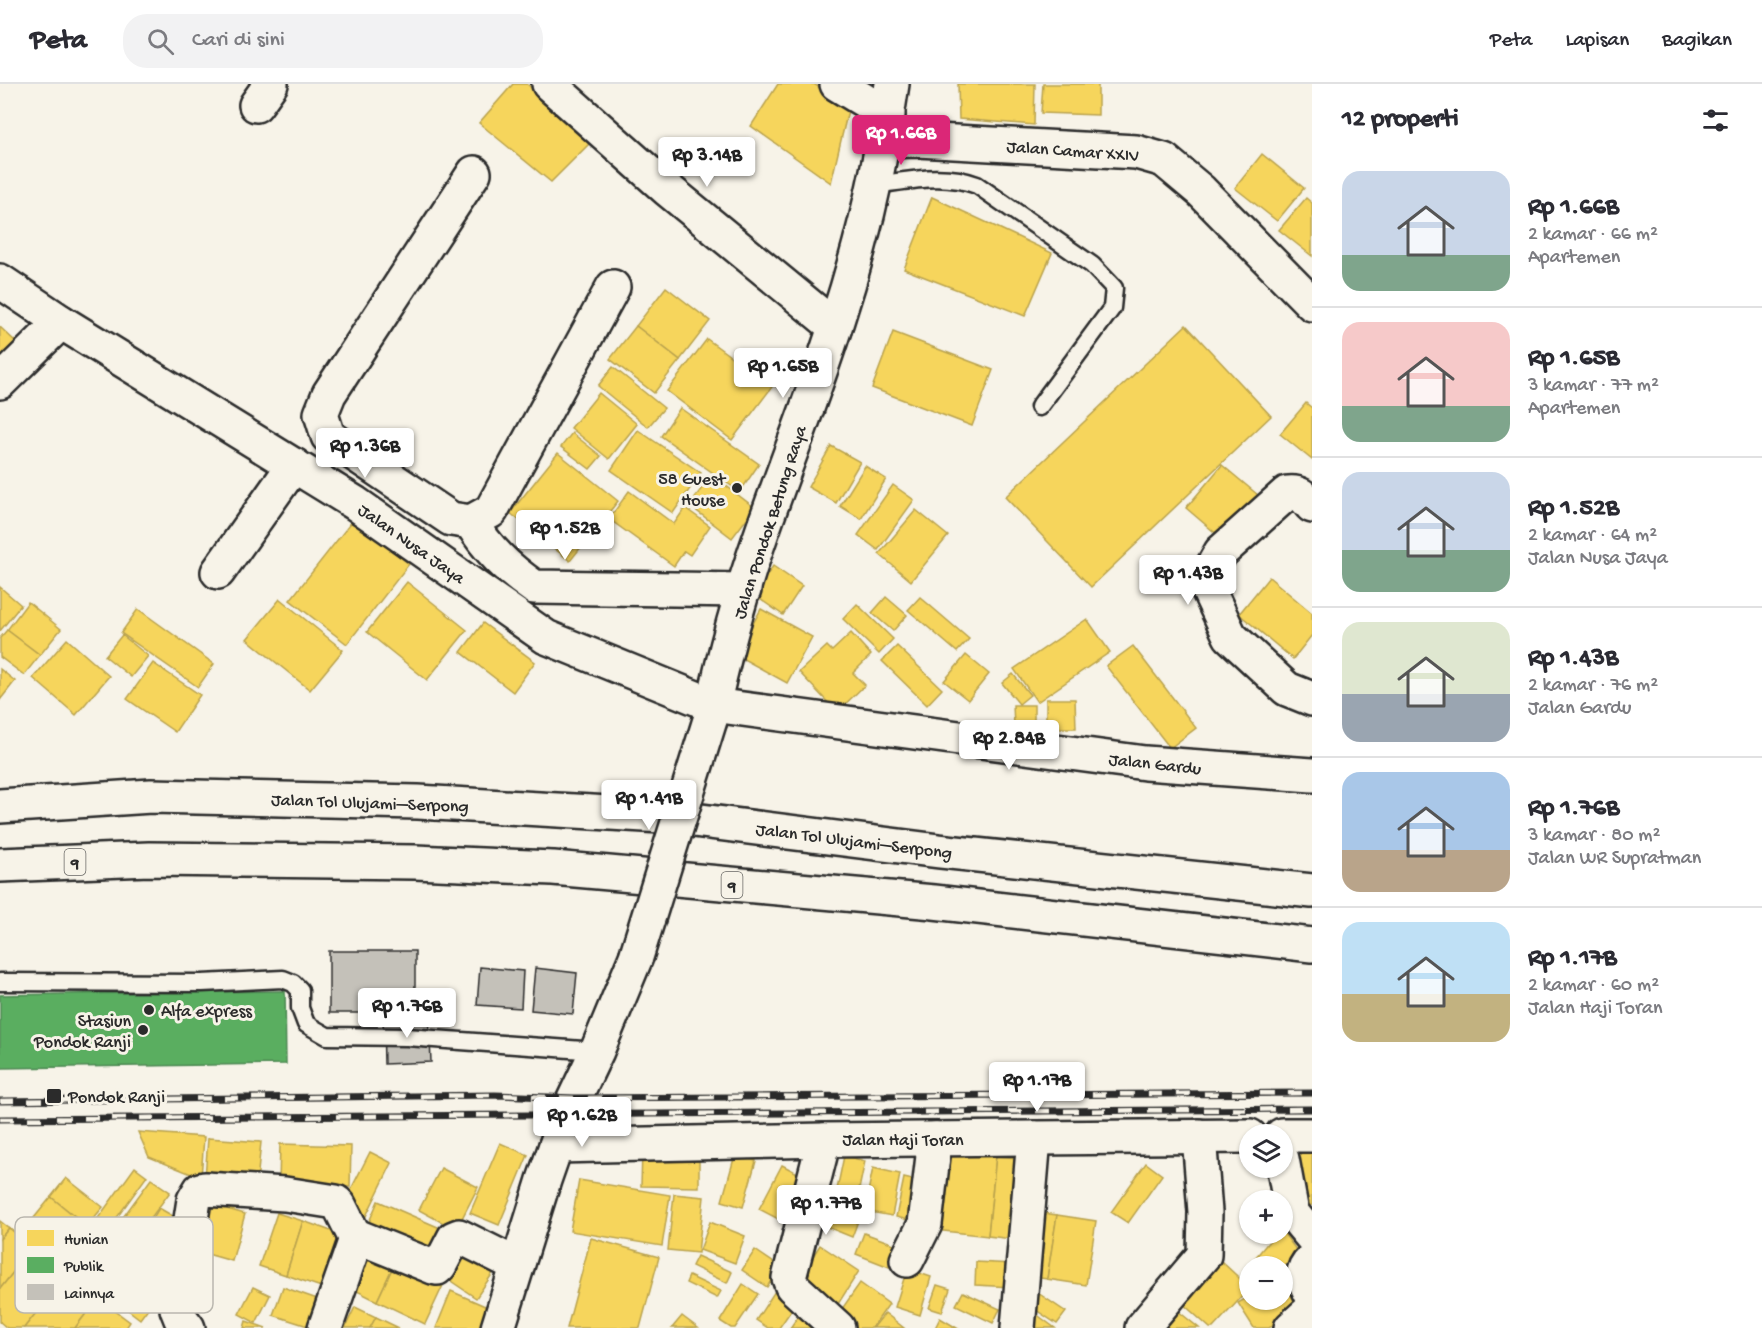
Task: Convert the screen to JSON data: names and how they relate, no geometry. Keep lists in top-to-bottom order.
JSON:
{
  "streets": {
    "main road": [
      "Jalan Camar XXIV",
      "Jalan Pondok Betung Raya",
      "Jalan Nusa Jaya",
      "Jalan Gardu",
      "Jalan Tol Ulujami–Serpong",
      "9",
      "Jalan Haji Toran"
    ]
  },
  "crossings": [
    ["Jalan Camar XXIV", "Jalan Pondok Betung Raya"],
    ["Jalan Pondok Betung Raya", "Jalan Nusa Jaya"],
    ["Jalan Pondok Betung Raya", "Jalan Gardu"],
    ["Jalan Pondok Betung Raya", "Jalan Haji Toran"],
    ["Jalan Nusa Jaya", "Jalan Gardu"]
  ],
  "places": {
    "other": ["58 Guest House", "Alfa express", "Stasiun Pondok Ranji"],
    "transit": ["Pondok Ranji"]
  },
  "legend": ["Hunian", "Publik", "Lainnya"],
  "page": {
    "header": "Peta",
    "search": "Cari di sini",
    "nav": ["Peta", "Lapisan", "Bagikan"],
    "heading": "12 properti",
    "price": [
      "Rp 1.66B",
      "Rp 3.14B",
      "Rp 1.65B",
      "Rp 1.36B",
      "Rp 1.52B",
      "Rp 1.43B",
      "Rp 2.84B",
      "Rp 1.41B",
      "Rp 1.76B",
      "Rp 1.17B",
      "Rp 1.62B",
      "Rp 1.77B"
    ],
    "list": [
      {
        "name": "Rp 1.66B",
        "note": "2 kamar · 66 m² · Apartemen"
      },
      {
        "name": "Rp 1.65B",
        "note": "3 kamar · 77 m² · Apartemen"
      },
      {
        "name": "Rp 1.52B",
        "note": "2 kamar · 64 m² · Jalan Nusa Jaya"
      },
      {
        "name": "Rp 1.43B",
        "note": "2 kamar · 76 m² · Jalan Gardu"
      },
      {
        "name": "Rp 1.76B",
        "note": "3 kamar · 80 m² · Jalan WR Supratman"
      },
      {
        "name": "Rp 1.17B",
        "note": "2 kamar · 60 m² · Jalan Haji Toran"
      }
    ],
    "map_buttons": ["+", "−"]
  }
}
